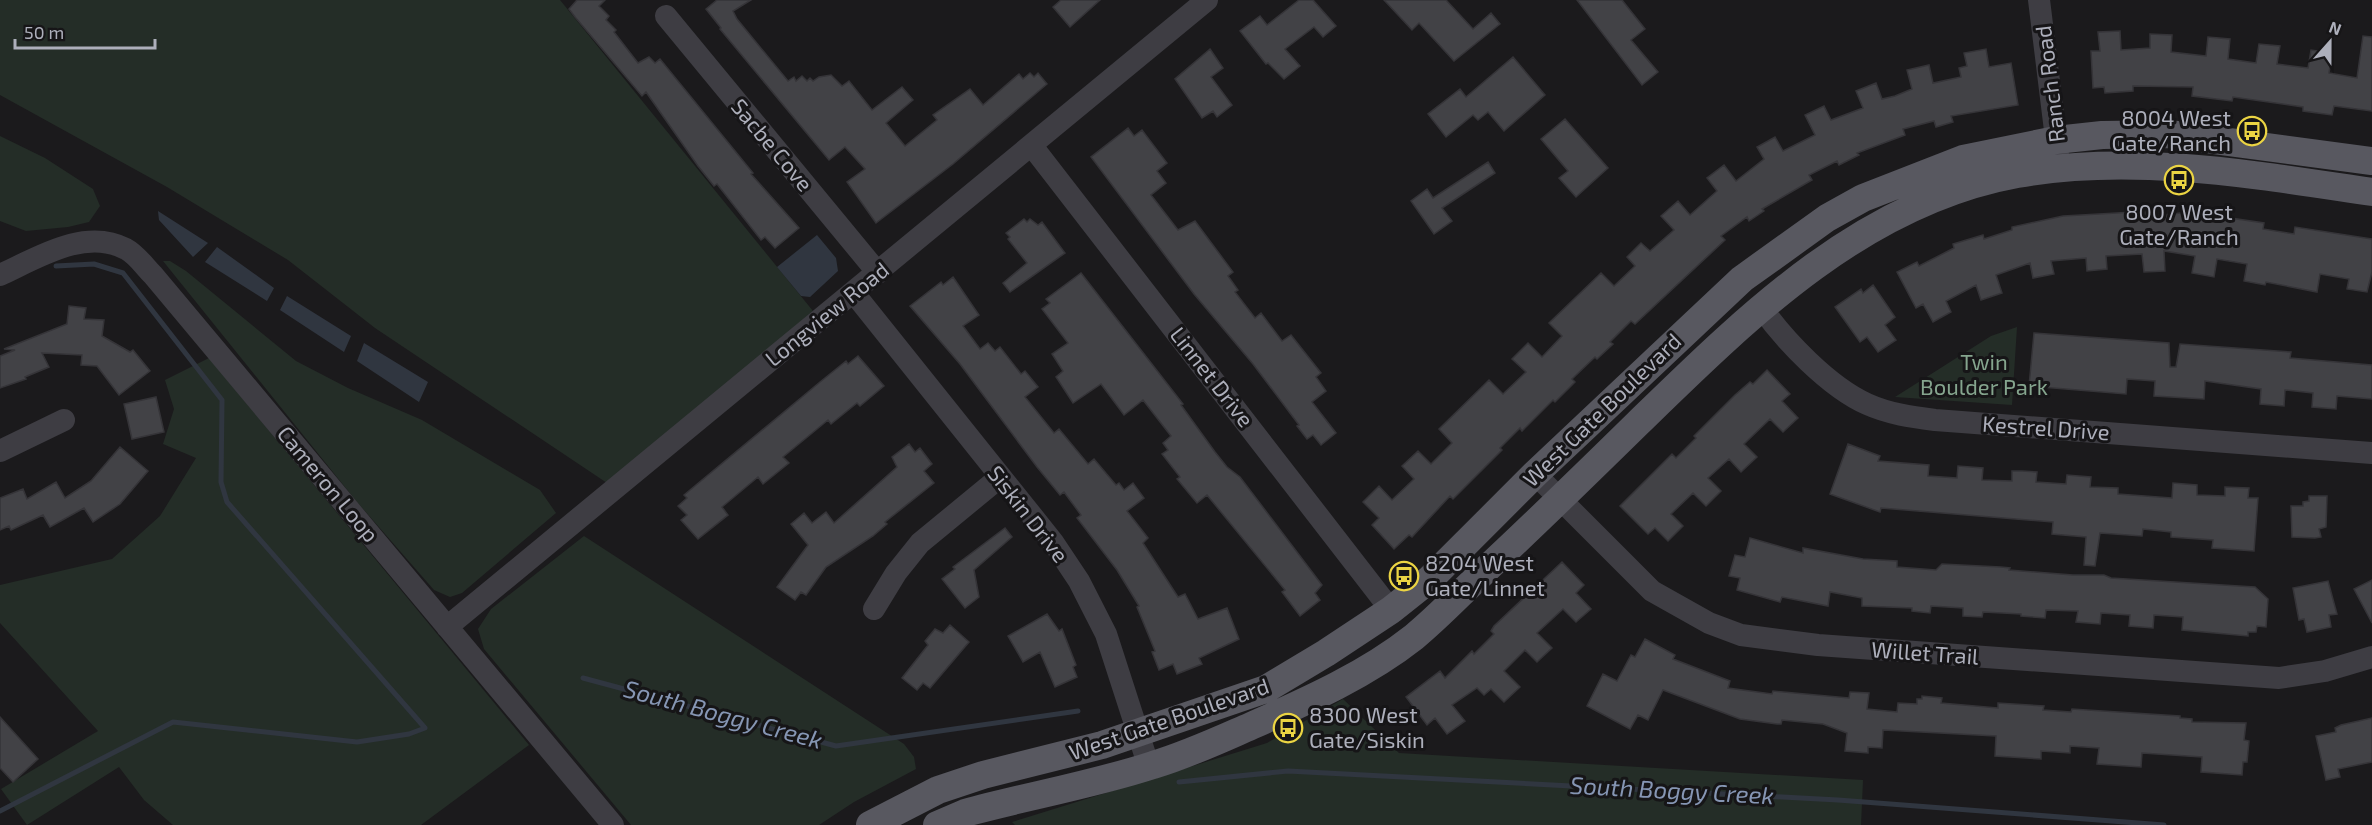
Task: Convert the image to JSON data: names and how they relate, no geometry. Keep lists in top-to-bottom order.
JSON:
{
  "streets": {
    "main road": ["West Gate Boulevard"],
    "street": [
      "Ranch Road",
      "Sacbe Cove",
      "Longview Road",
      "Linnet Drive",
      "Kestrel Drive",
      "Cameron Loop",
      "Siskin Drive",
      "Willet Trail"
    ]
  },
  "crossings": [
    ["Ranch Road", "West Gate Boulevard"],
    ["Sacbe Cove", "Longview Road"],
    ["Longview Road", "Linnet Drive"],
    ["Longview Road", "Cameron Loop"],
    ["Longview Road", "Siskin Drive"],
    ["Linnet Drive", "West Gate Boulevard"],
    ["West Gate Boulevard", "Kestrel Drive"],
    ["West Gate Boulevard", "Siskin Drive"],
    ["West Gate Boulevard", "Willet Trail"]
  ],
  "water": ["South Boggy Creek"],
  "parks": ["Twin Boulder Park"],
  "places": {
    "bus stop": [
      "8004 West Gate/Ranch",
      "8007 West Gate/Ranch",
      "8204 West Gate/Linnet",
      "8300 West Gate/Siskin"
    ]
  },
  "scale_bar": "50 m",
  "north": "top"
}
